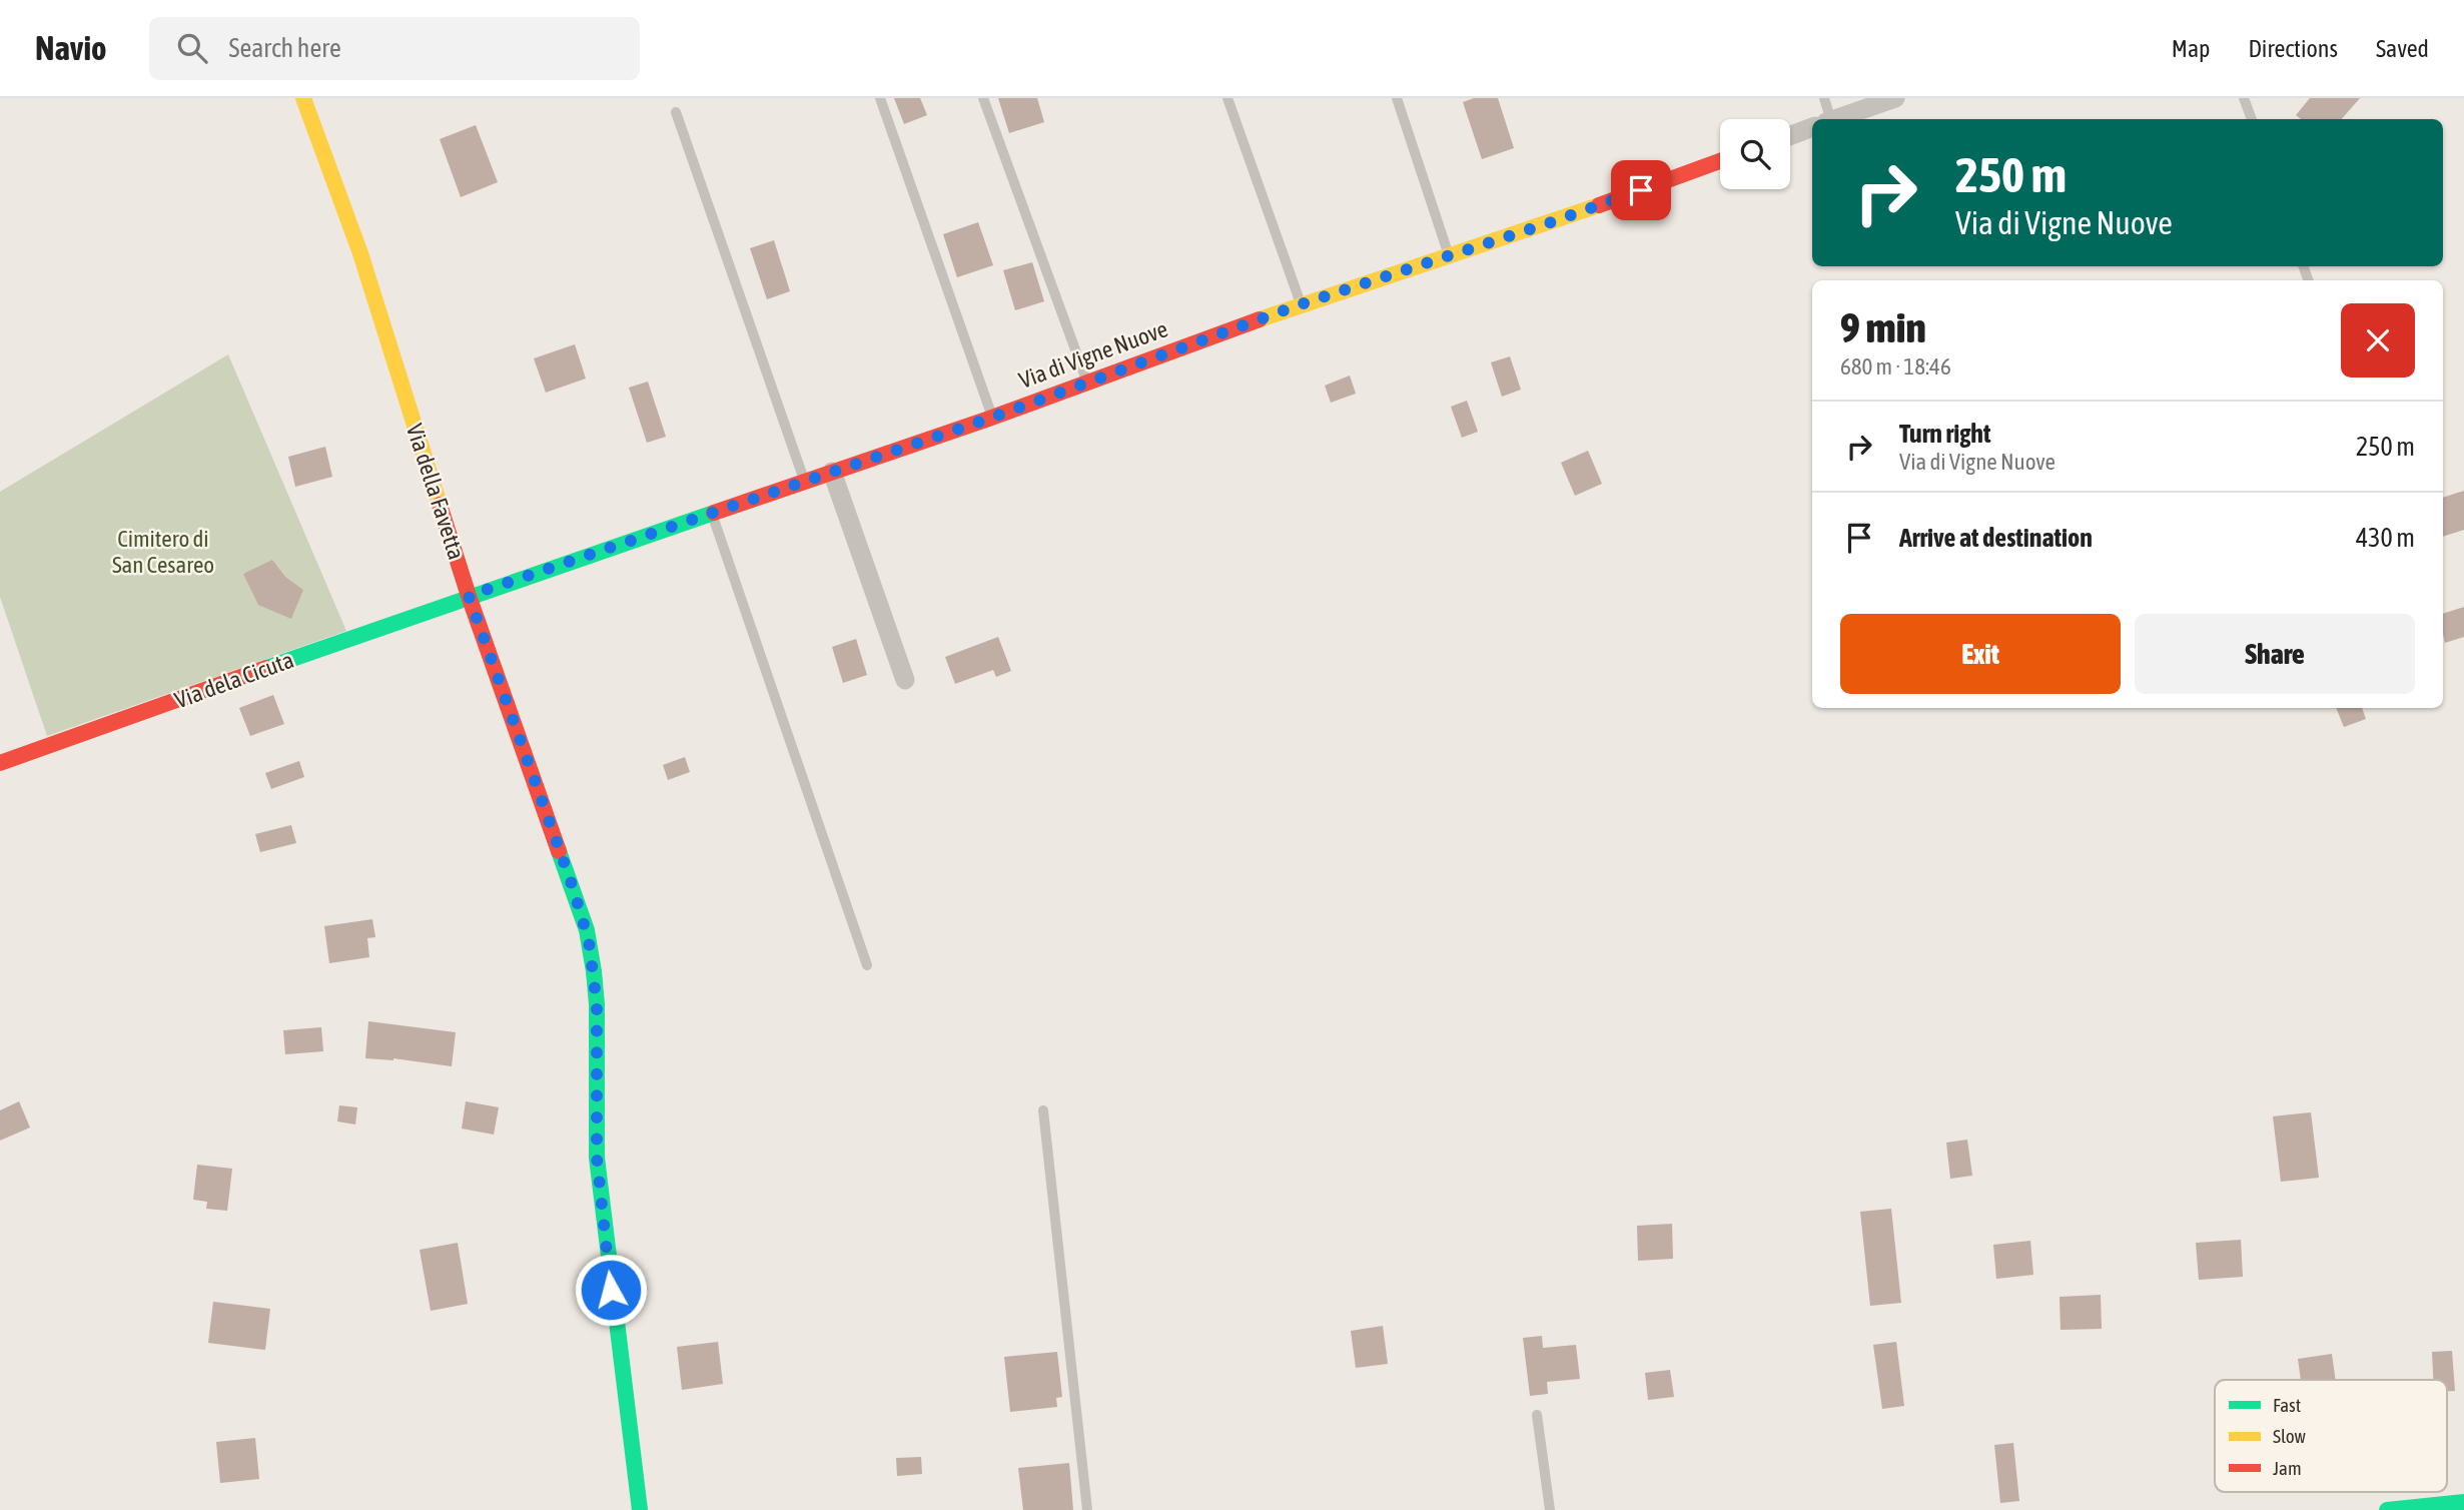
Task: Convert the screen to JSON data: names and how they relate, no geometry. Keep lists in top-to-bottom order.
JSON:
{
  "streets": {
    "street": ["Via di Vigne Nuove", "Via della Favetta", "Via dela Cicuta"]
  },
  "crossings": [
    ["Via di Vigne Nuove", "Via della Favetta"],
    ["Via di Vigne Nuove", "Via dela Cicuta"],
    ["Via della Favetta", "Via dela Cicuta"]
  ],
  "parks": ["Cimitero di San Cesareo"],
  "legend": ["Fast", "Slow", "Jam"],
  "page": {
    "header": "Navio",
    "search": "Search here",
    "nav": ["Map", "Directions", "Saved"],
    "turn": ["250 m", "Via di Vigne Nuove"],
    "heading": ["9 min", "680 m · 18:46"],
    "list": [
      {
        "name": "Turn right",
        "note": "Via di Vigne Nuove",
        "value": "250 m"
      },
      {
        "name": "Arrive at destination",
        "value": "430 m"
      }
    ],
    "buttons": ["Exit", "Share"]
  }
}
